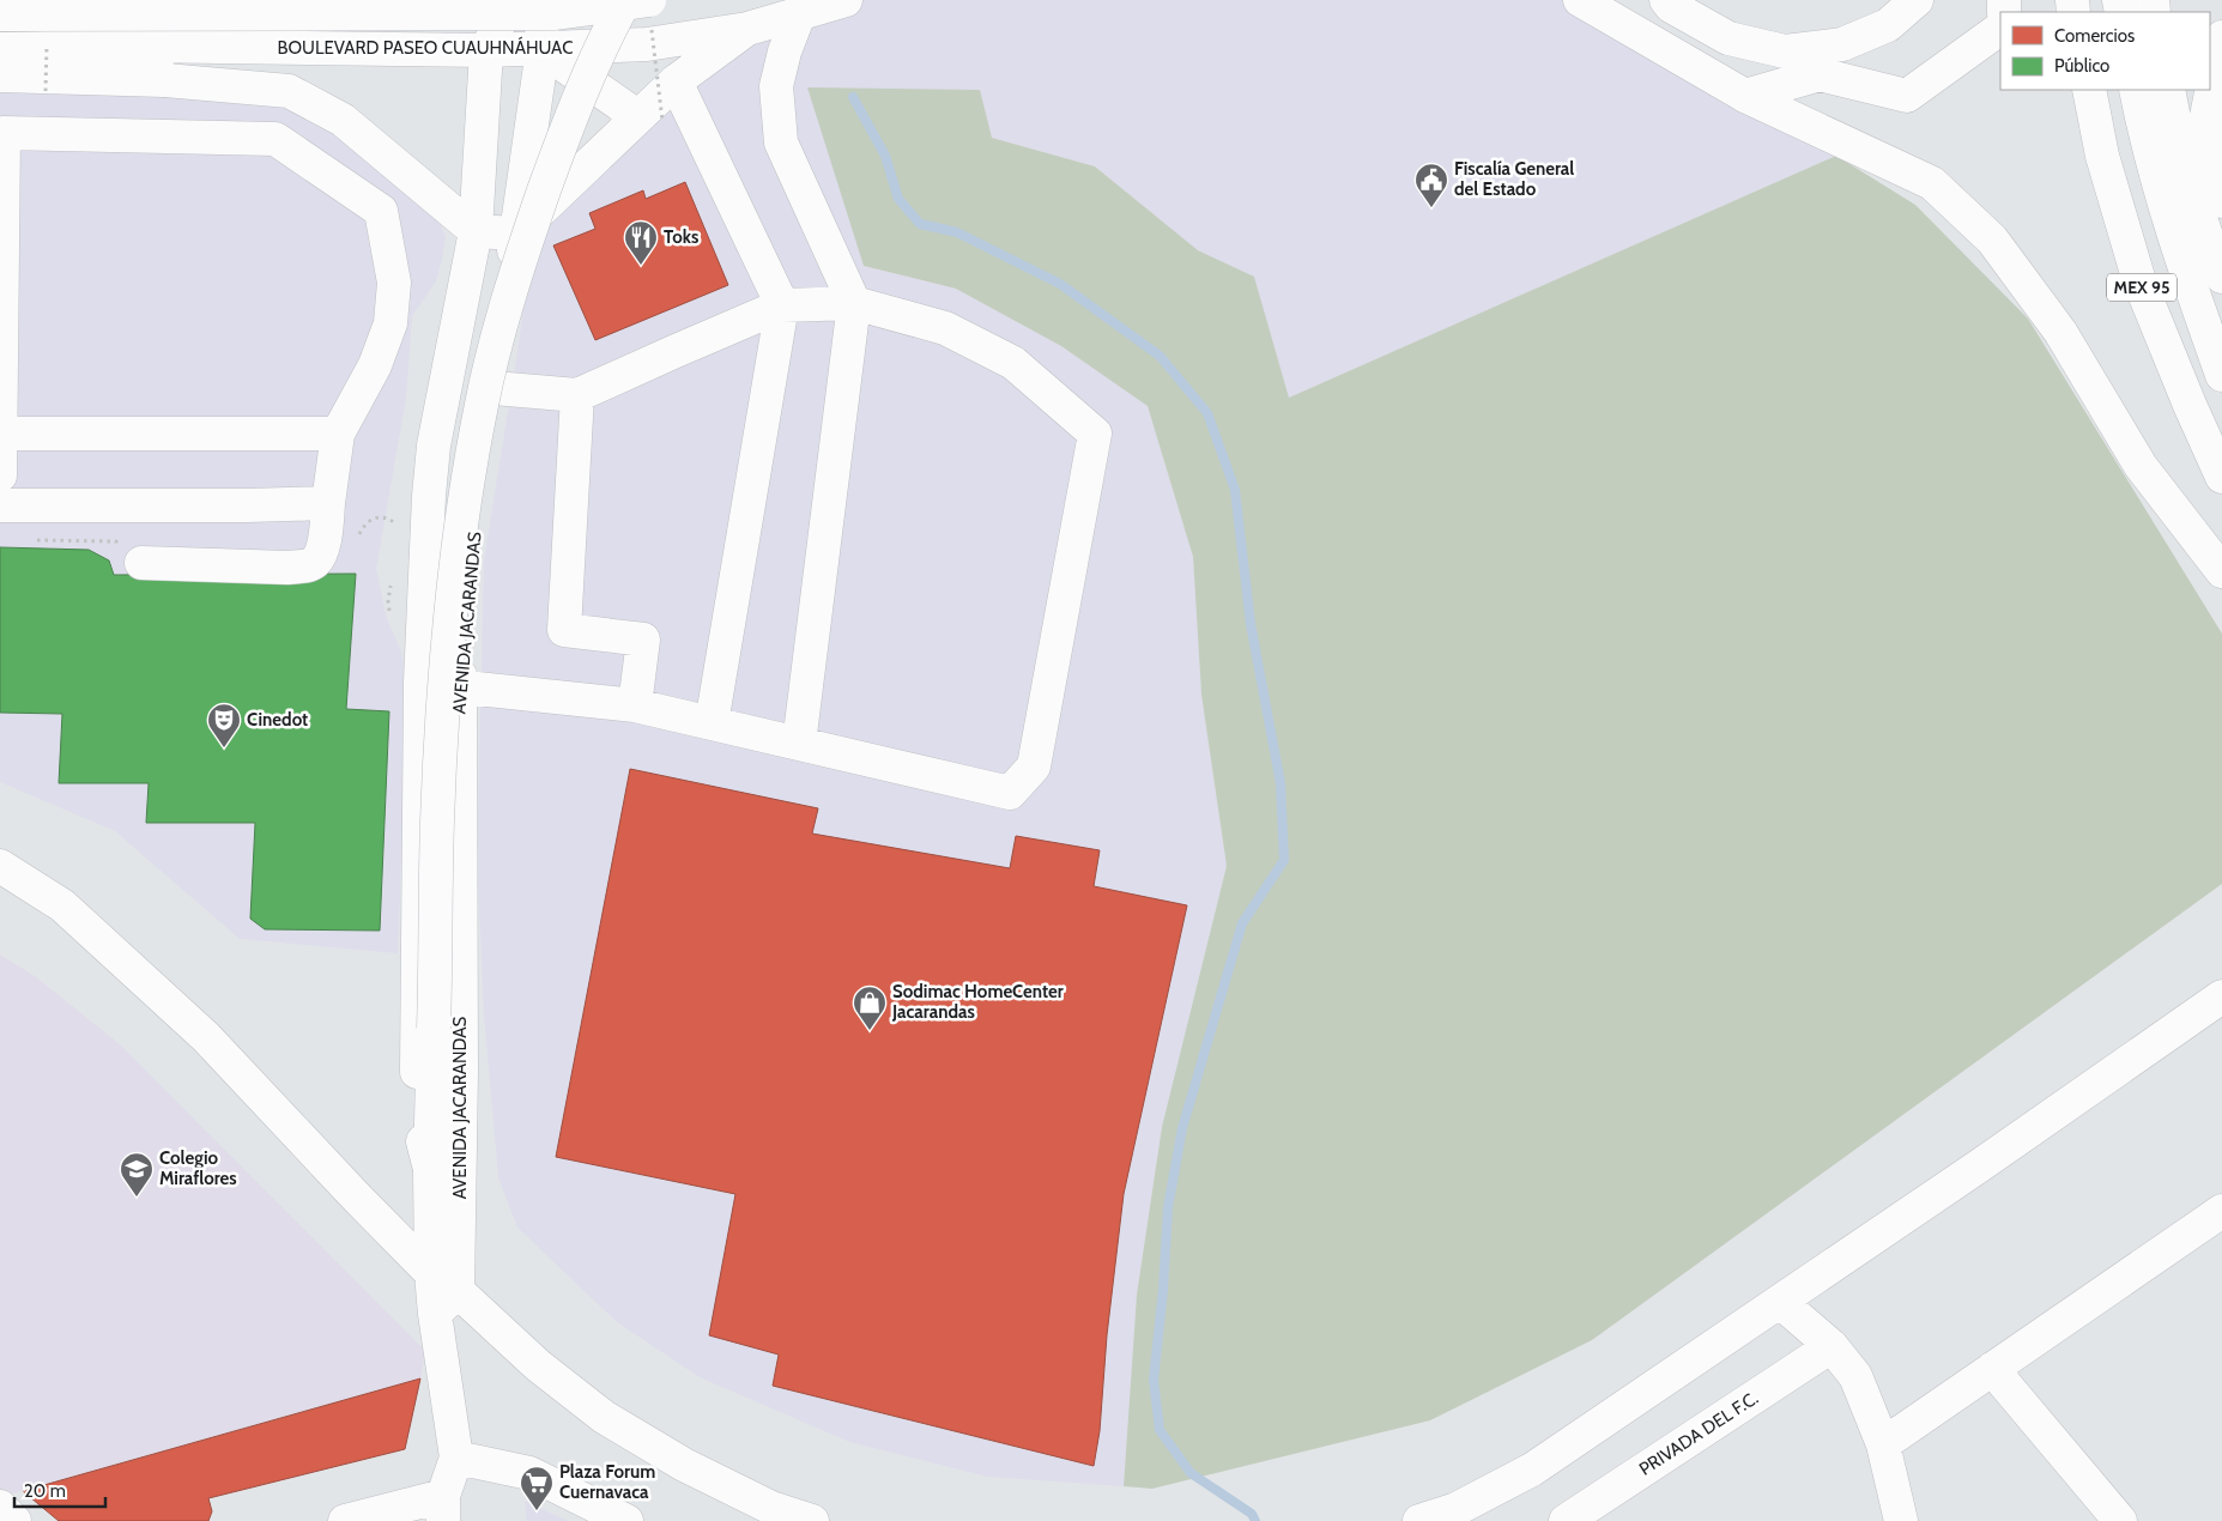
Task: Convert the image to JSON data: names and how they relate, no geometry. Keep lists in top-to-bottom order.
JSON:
{
  "streets": {
    "main road": [
      "BOULEVARD PASEO CUAUHNÁHUAC",
      "MEX 95",
      "AVENIDA JACARANDAS",
      "PRIVADA DEL F.C."
    ]
  },
  "crossings": [
    ["BOULEVARD PASEO CUAUHNÁHUAC", "AVENIDA JACARANDAS"]
  ],
  "places": {
    "public building": ["Fiscalía General del Estado"],
    "restaurant": ["Toks"],
    "theatre": ["Cinedot"],
    "shop": ["Sodimac HomeCenter Jacarandas"],
    "school or university": ["Colegio Miraflores"],
    "supermarket": ["Plaza Forum Cuernavaca"]
  },
  "legend": ["Comercios", "Público"],
  "scale_bar": "20 m"
}
